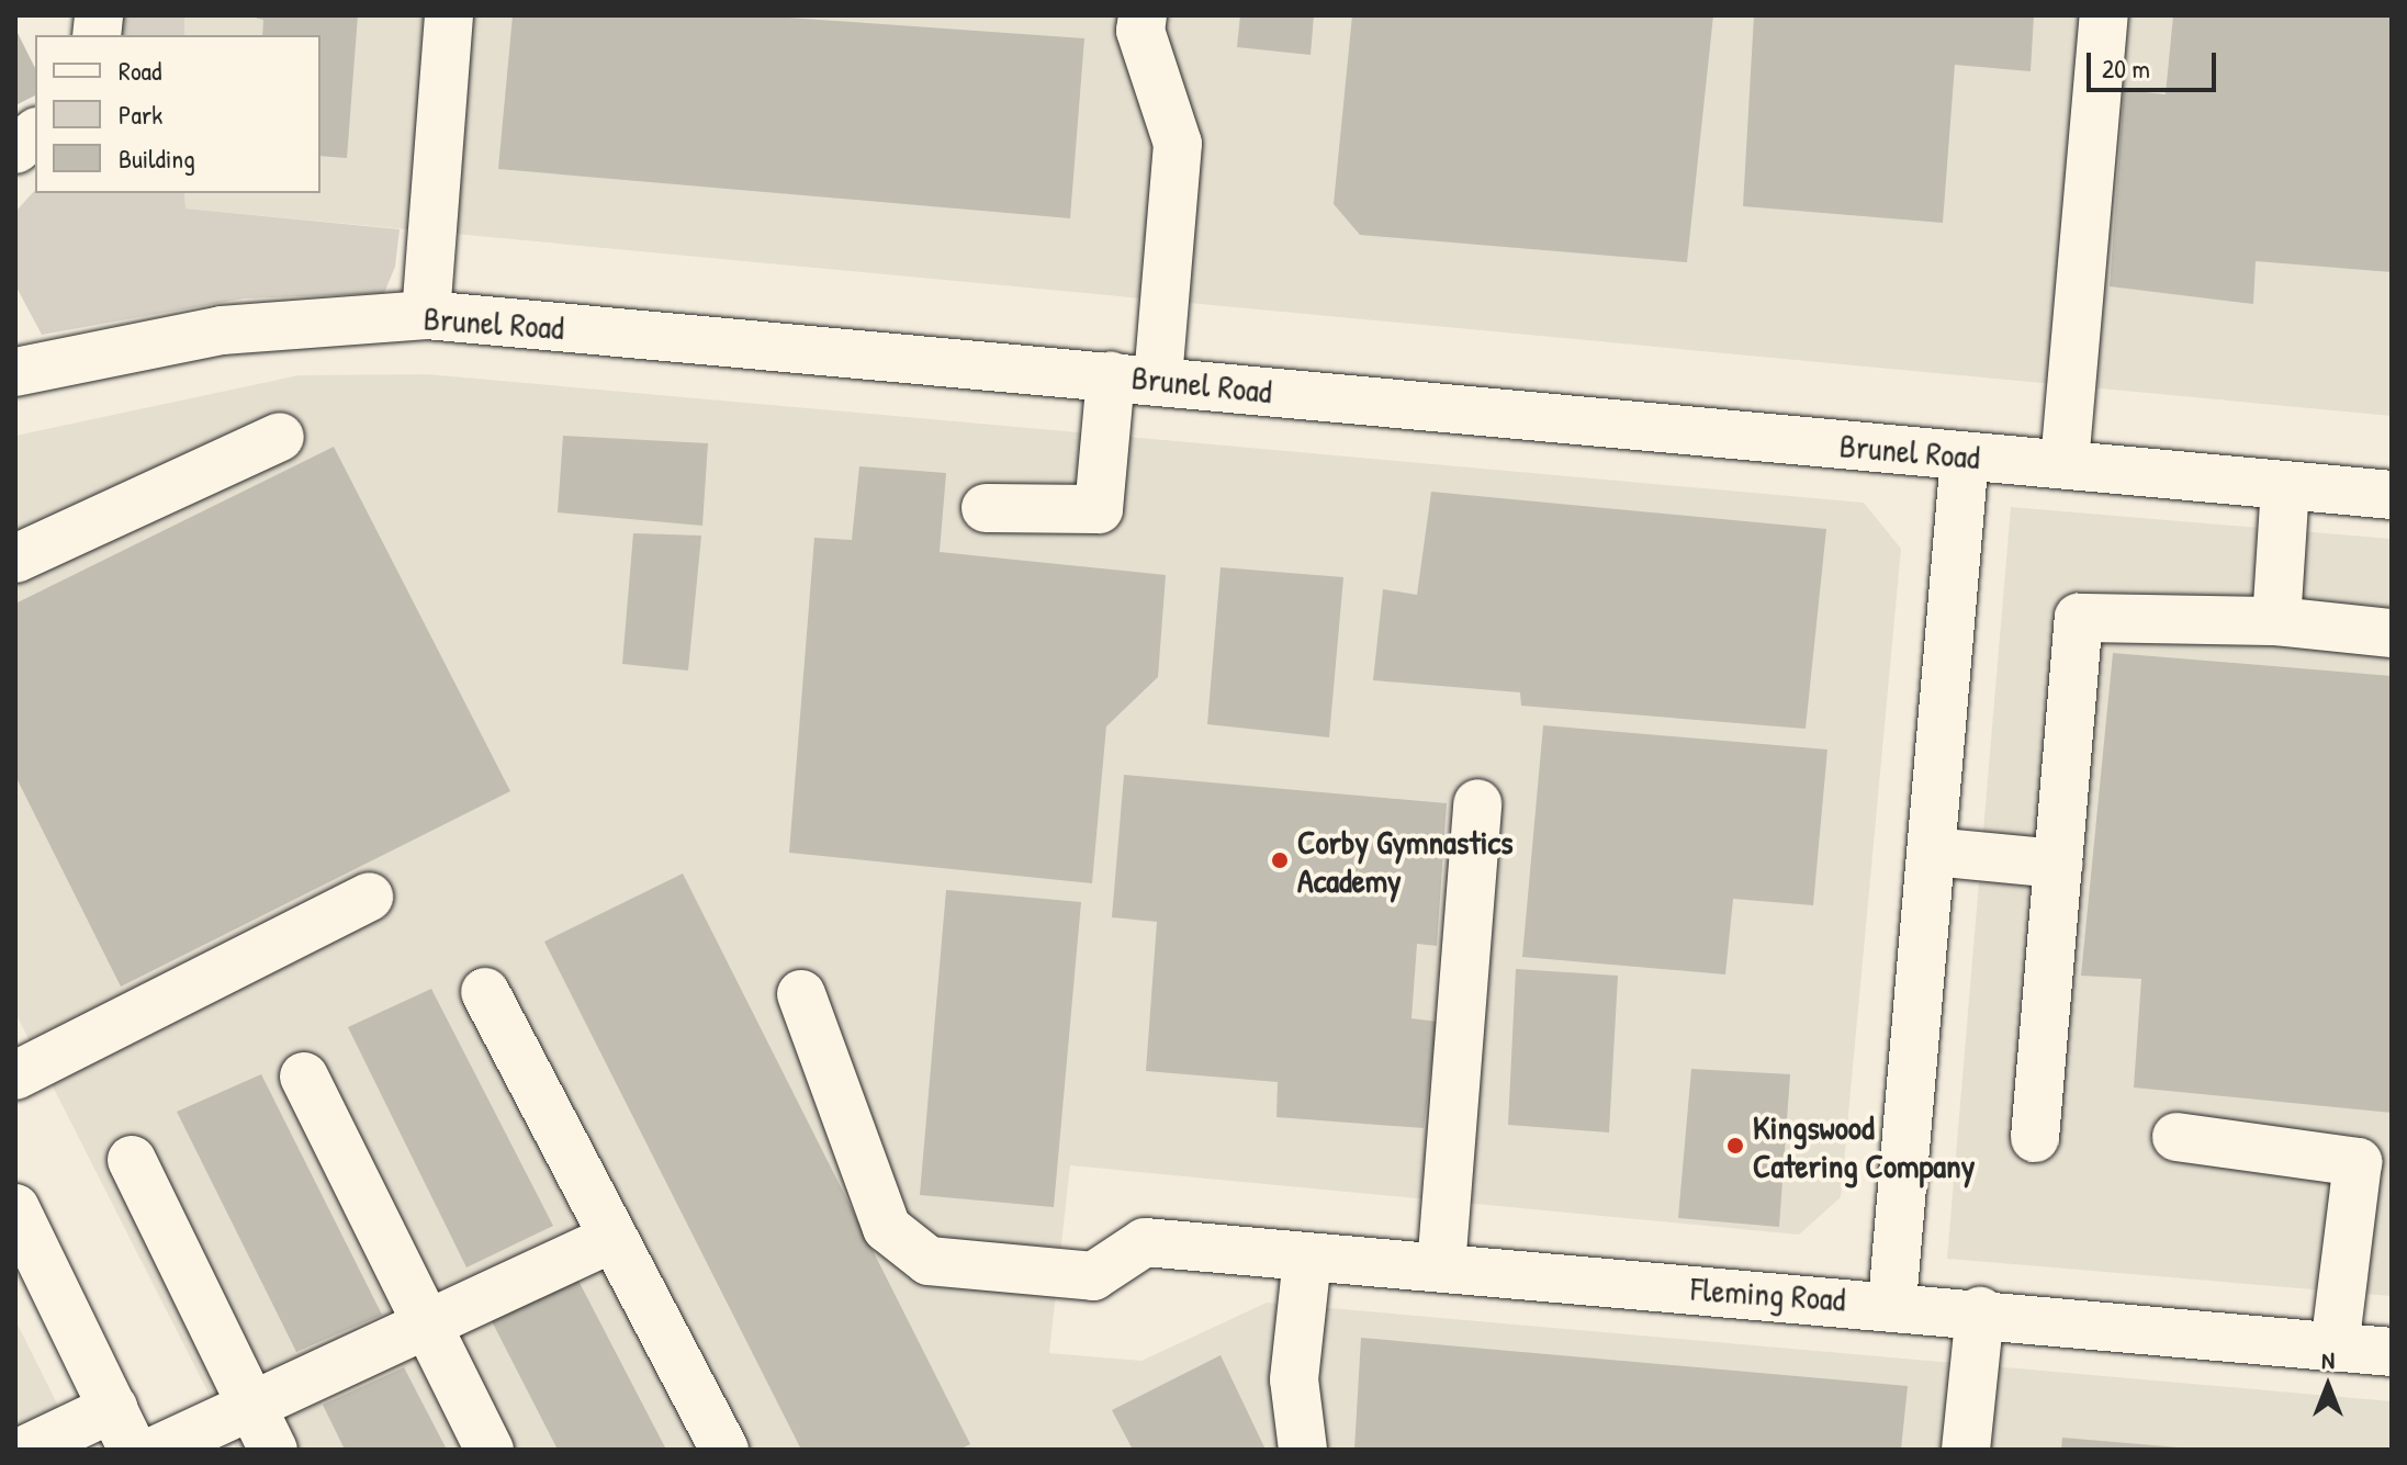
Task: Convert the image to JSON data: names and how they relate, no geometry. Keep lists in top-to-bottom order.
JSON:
{
  "streets": {
    "street": ["Brunel Road", "Fleming Road"]
  },
  "places": ["Corby Gymnastics Academy", "Kingswood Catering Company"],
  "legend": ["Road", "Park", "Building"],
  "scale_bar": "20 m",
  "north": "top"
}
